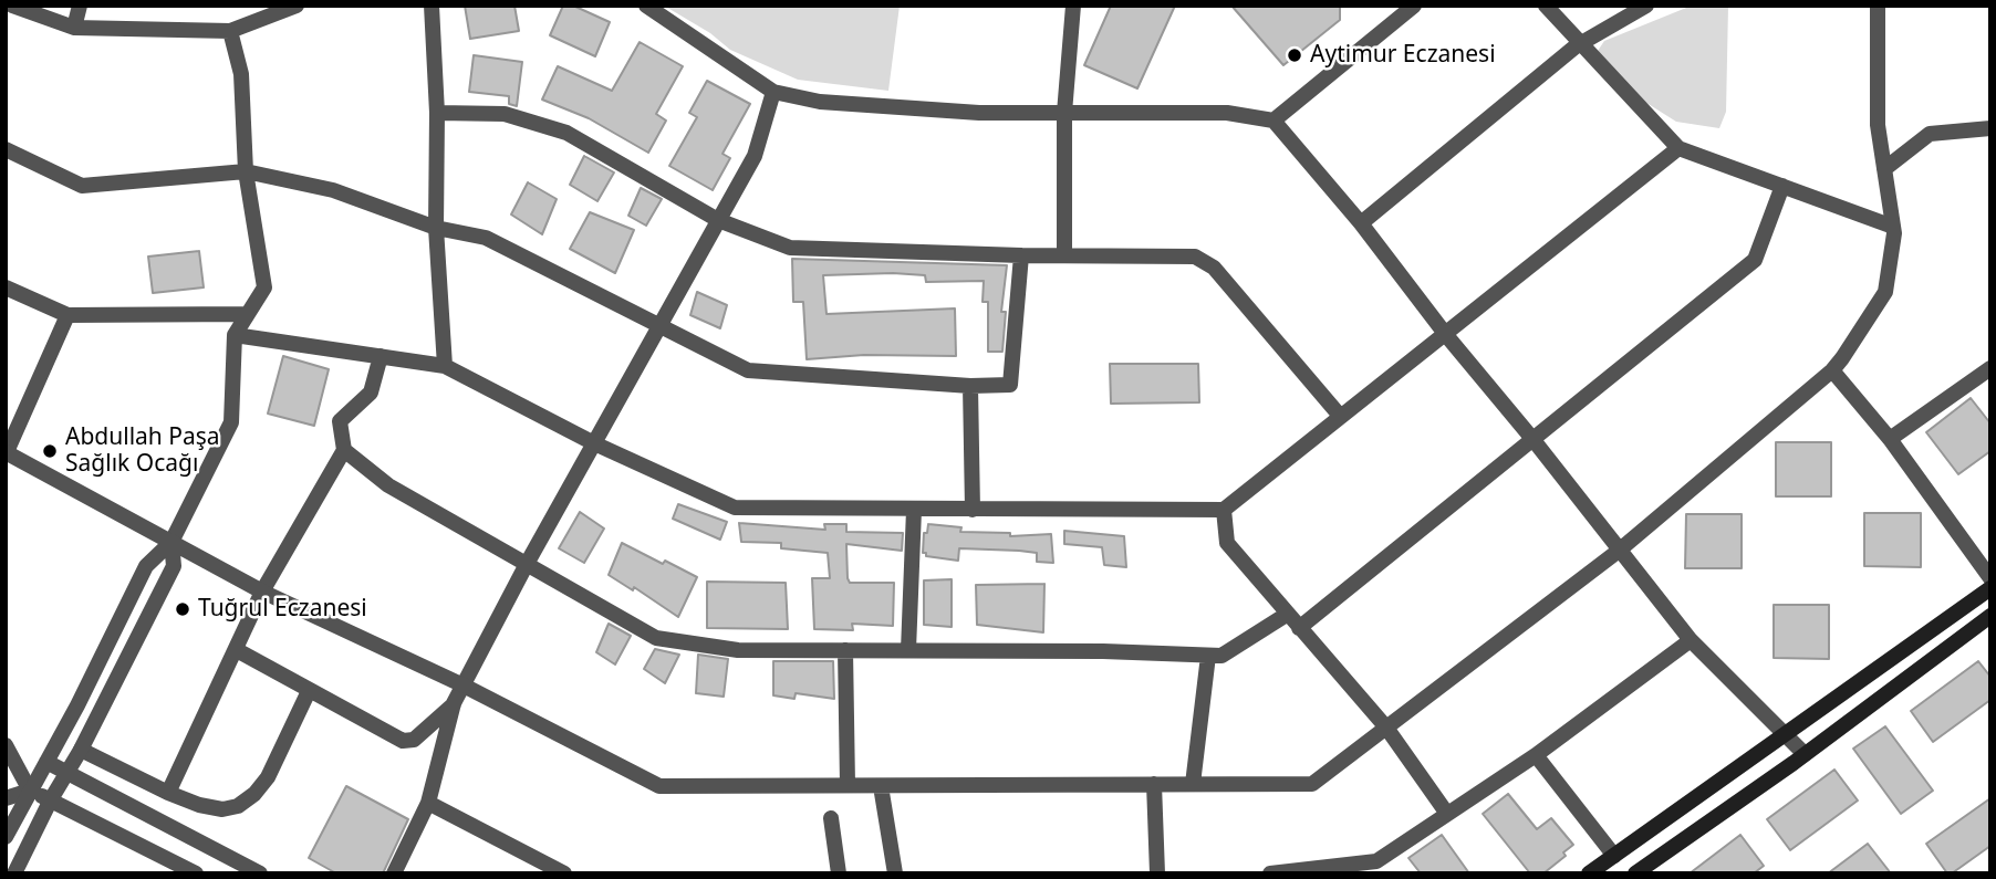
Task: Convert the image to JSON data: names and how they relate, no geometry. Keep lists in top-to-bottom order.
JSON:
{
  "places": ["Aytimur Eczanesi", "Abdullah Paşa Sağlık Ocağı", "Tuğrul Eczanesi"]
}
